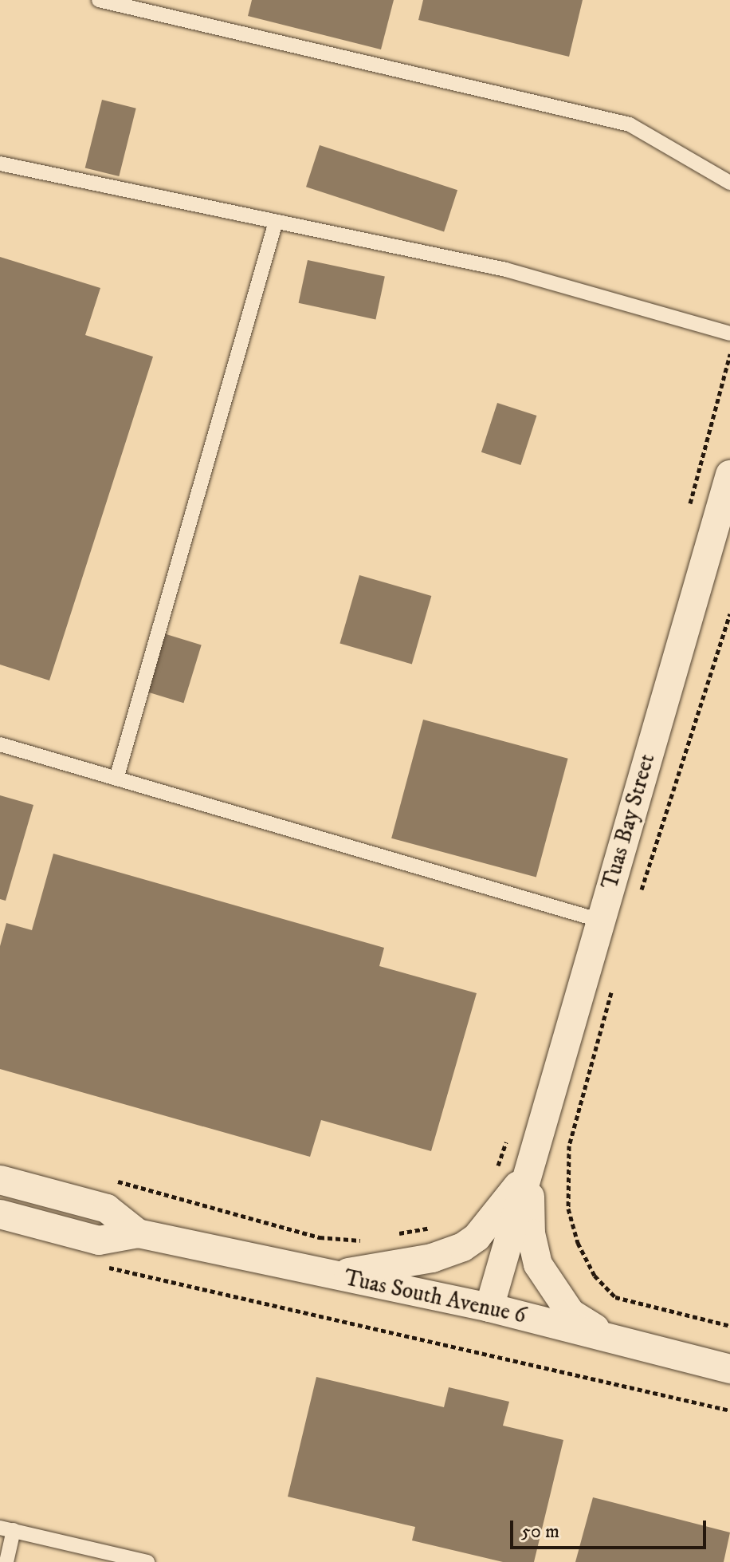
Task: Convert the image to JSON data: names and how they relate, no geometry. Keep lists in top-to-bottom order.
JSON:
{
  "streets": {
    "street": ["Tuas Bay Street", "Tuas South Avenue 6"]
  },
  "crossings": [
    ["Tuas Bay Street", "Tuas South Avenue 6"]
  ],
  "scale_bar": "50 m"
}
